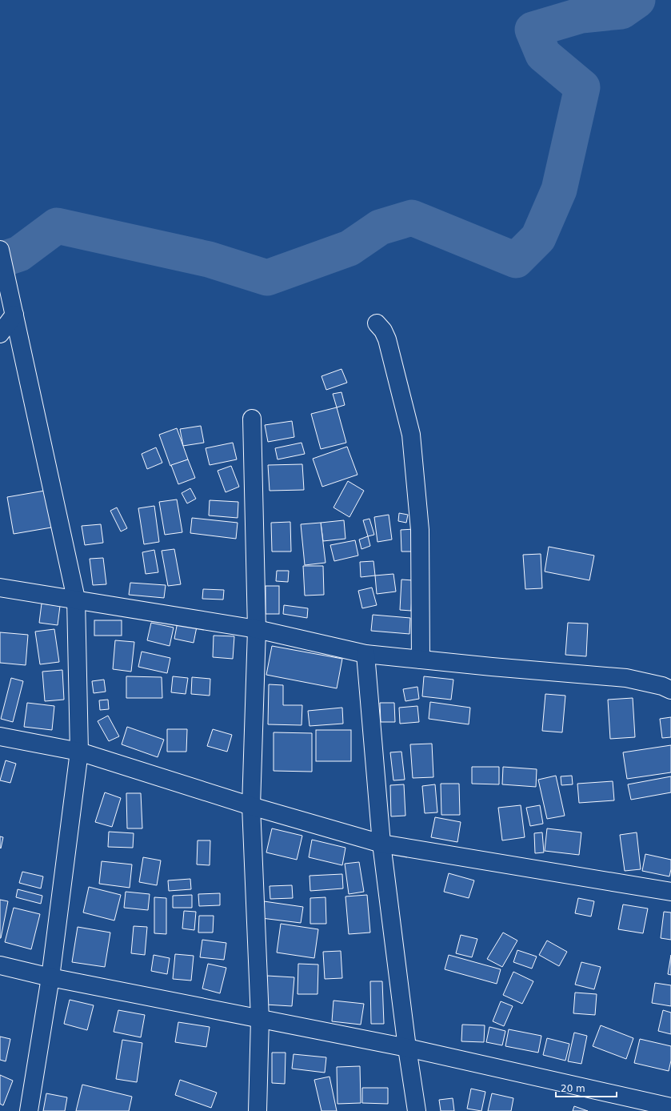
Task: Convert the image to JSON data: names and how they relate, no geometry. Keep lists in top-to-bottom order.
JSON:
{
  "scale_bar": "20 m"
}
